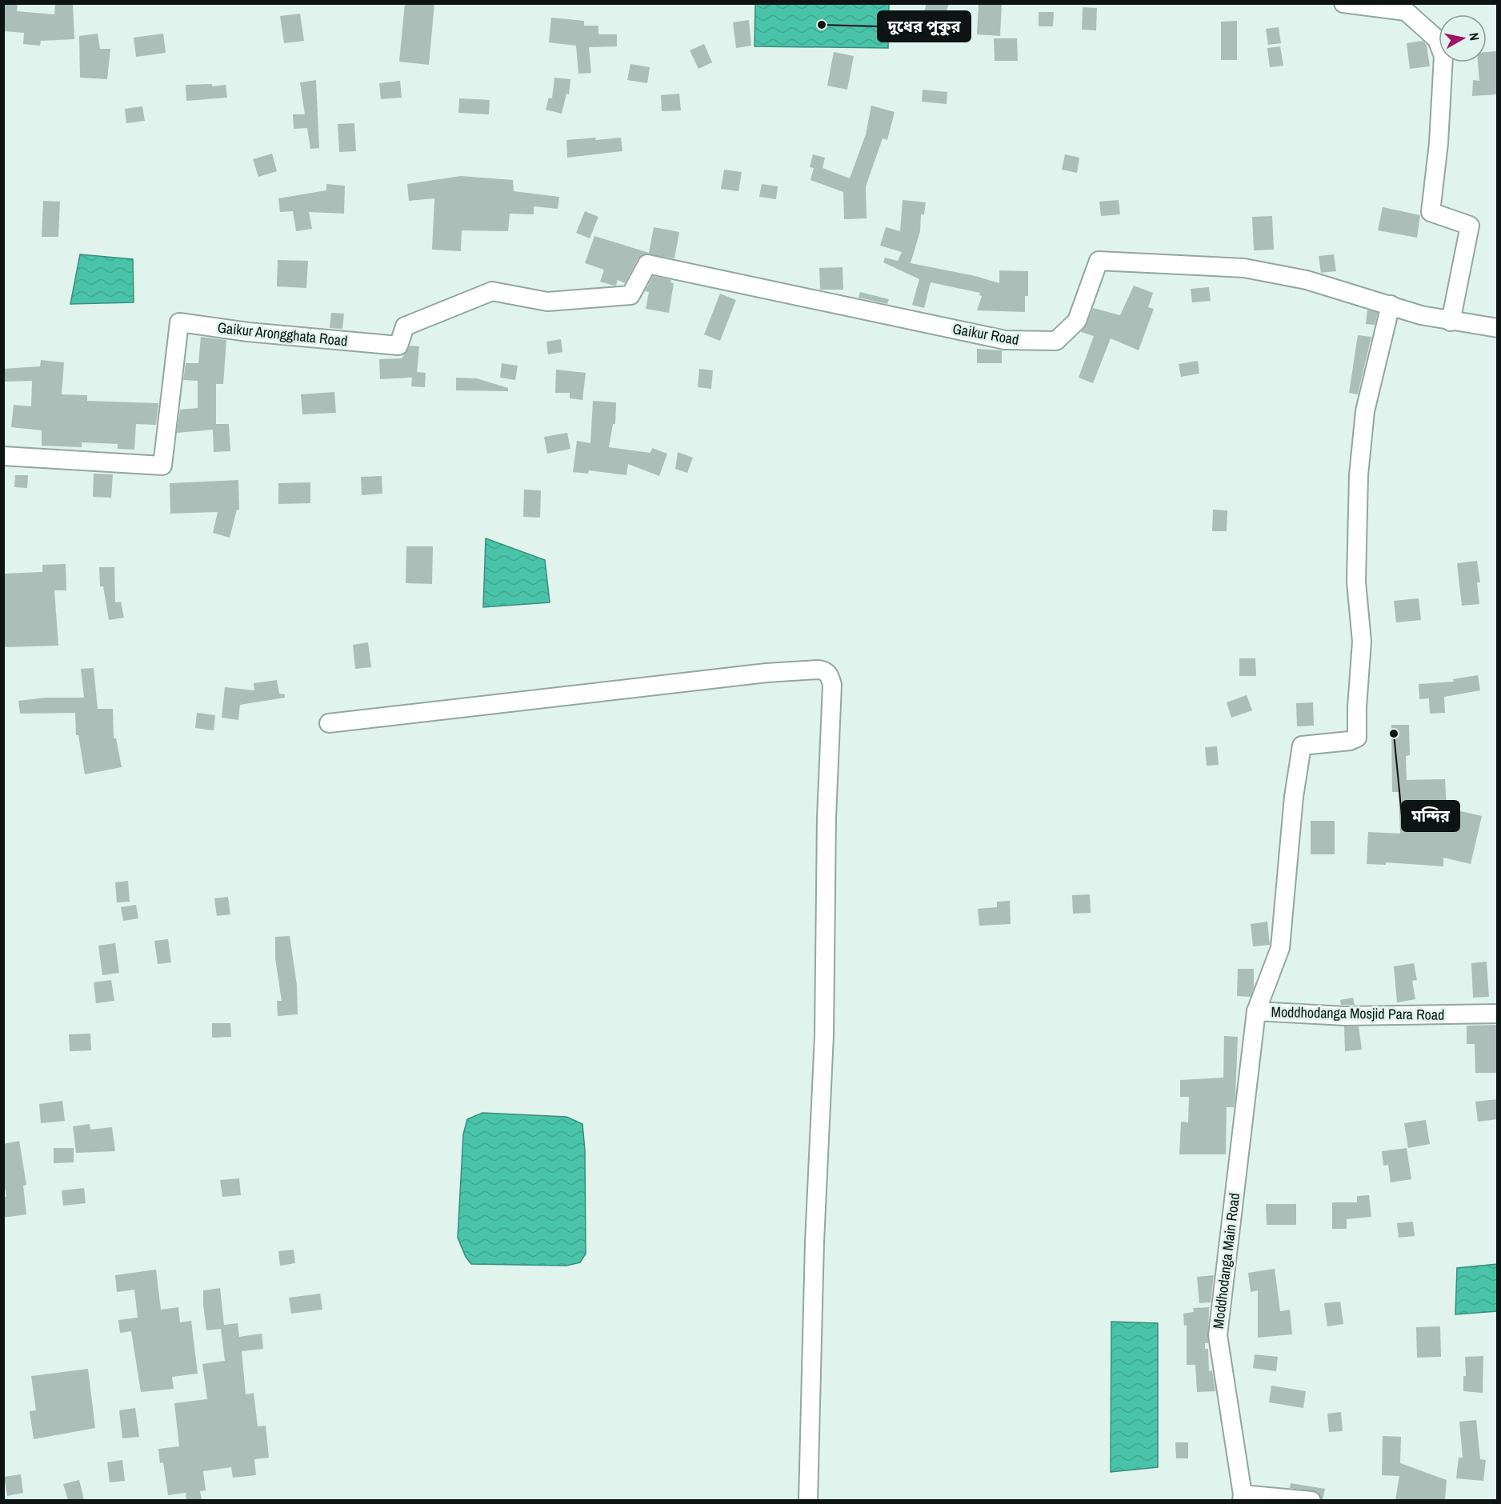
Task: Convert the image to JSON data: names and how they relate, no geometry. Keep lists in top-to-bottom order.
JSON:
{
  "streets": {
    "street": [
      "Gaikur Arongghata Road",
      "Gaikur Road",
      "Moddhodanga Mosjid Para Road",
      "Moddhodanga Main Road"
    ]
  },
  "crossings": [
    ["Gaikur Arongghata Road", "Gaikur Road"],
    ["Moddhodanga Mosjid Para Road", "Moddhodanga Main Road"]
  ],
  "places": ["দুধের পুকুর", "মন্দির"],
  "north": "right"
}
